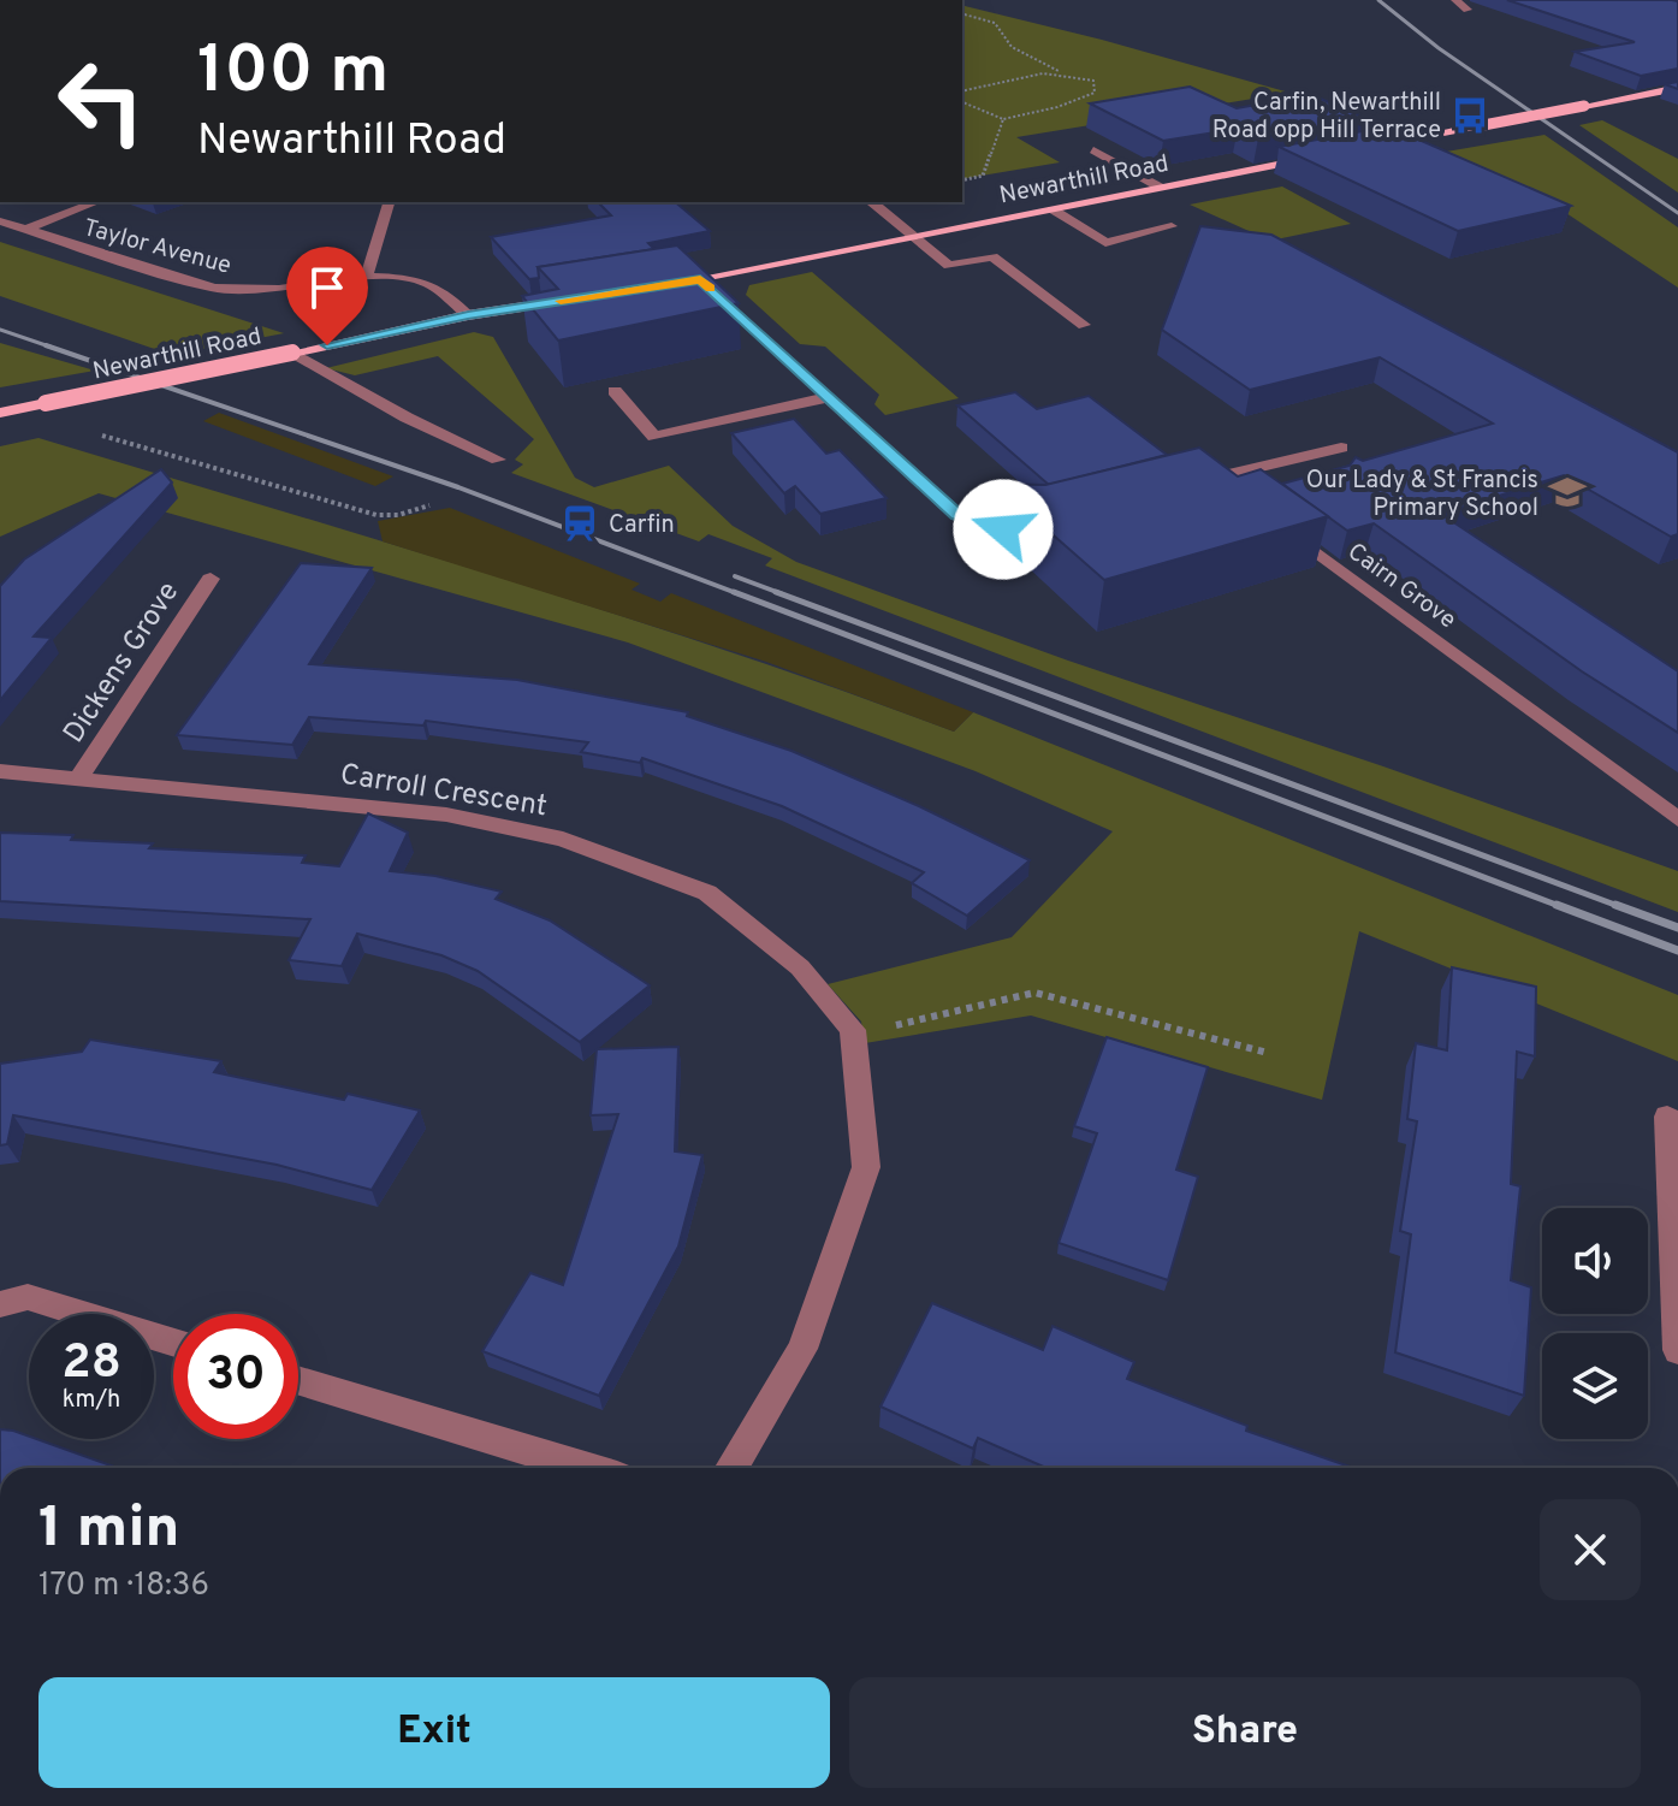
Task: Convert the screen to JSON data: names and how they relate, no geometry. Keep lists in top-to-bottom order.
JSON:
{
  "streets": {
    "main road": ["Newarthill Road"],
    "street": [
      "Taylor Avenue",
      "Cairn Grove",
      "Dickens Grove",
      "Carroll Crescent"
    ]
  },
  "crossings": [
    ["Newarthill Road", "Taylor Avenue"],
    ["Dickens Grove", "Carroll Crescent"]
  ],
  "places": {
    "bus stop": ["Carfin, Newarthill Road opp Hill Terrace"],
    "school or university": ["Our Lady & St Francis Primary School"],
    "station": ["Carfin"]
  },
  "page": {
    "turn": ["100 m", "Newarthill Road"],
    "speed": "28 km/h",
    "limit": "30",
    "heading": ["1 min", "170 m · 18:36"],
    "buttons": ["Exit", "Share"]
  }
}
